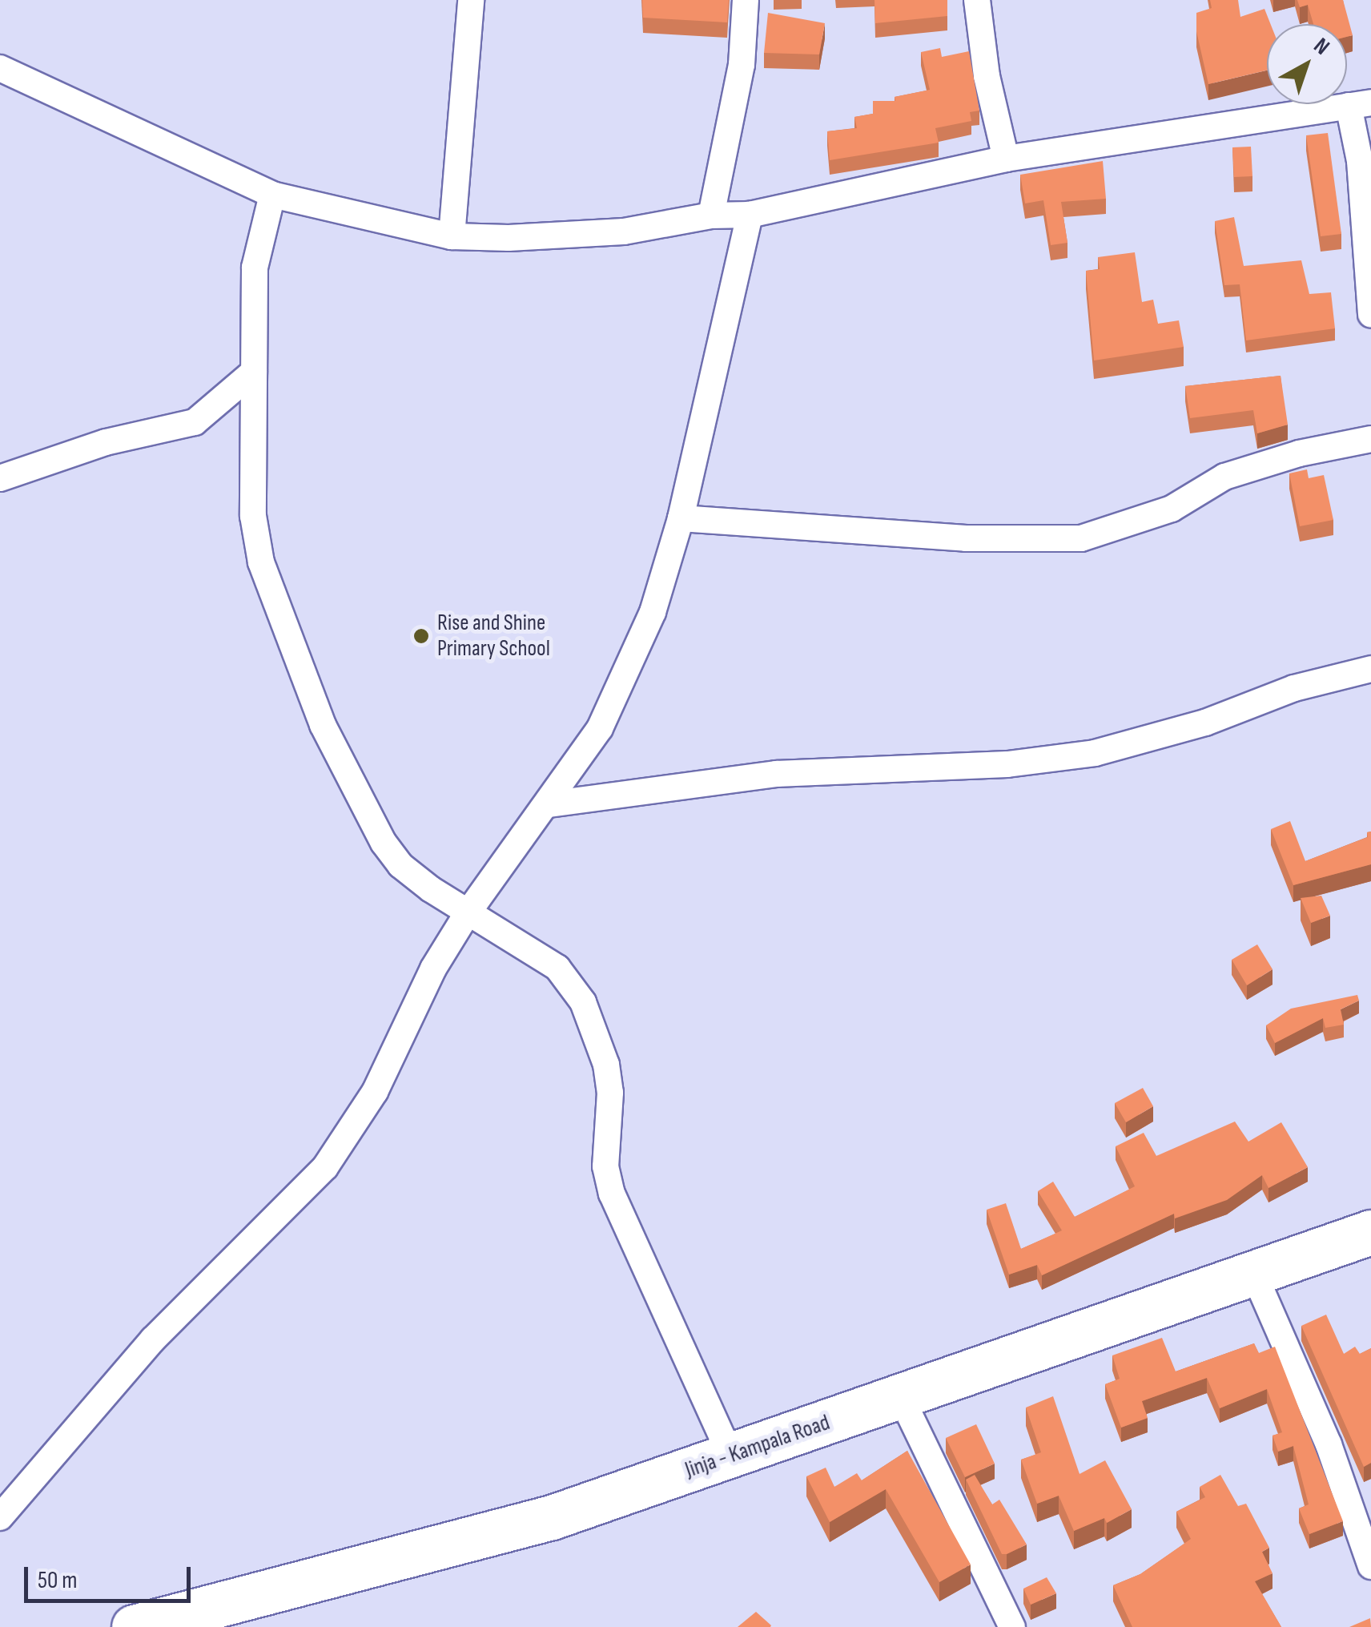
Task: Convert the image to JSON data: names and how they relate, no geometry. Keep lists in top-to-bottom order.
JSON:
{
  "streets": {
    "highway": ["Jinja - Kampala Road"]
  },
  "places": ["Rise and Shine Primary School"],
  "scale_bar": "50 m",
  "north": "top right"
}
